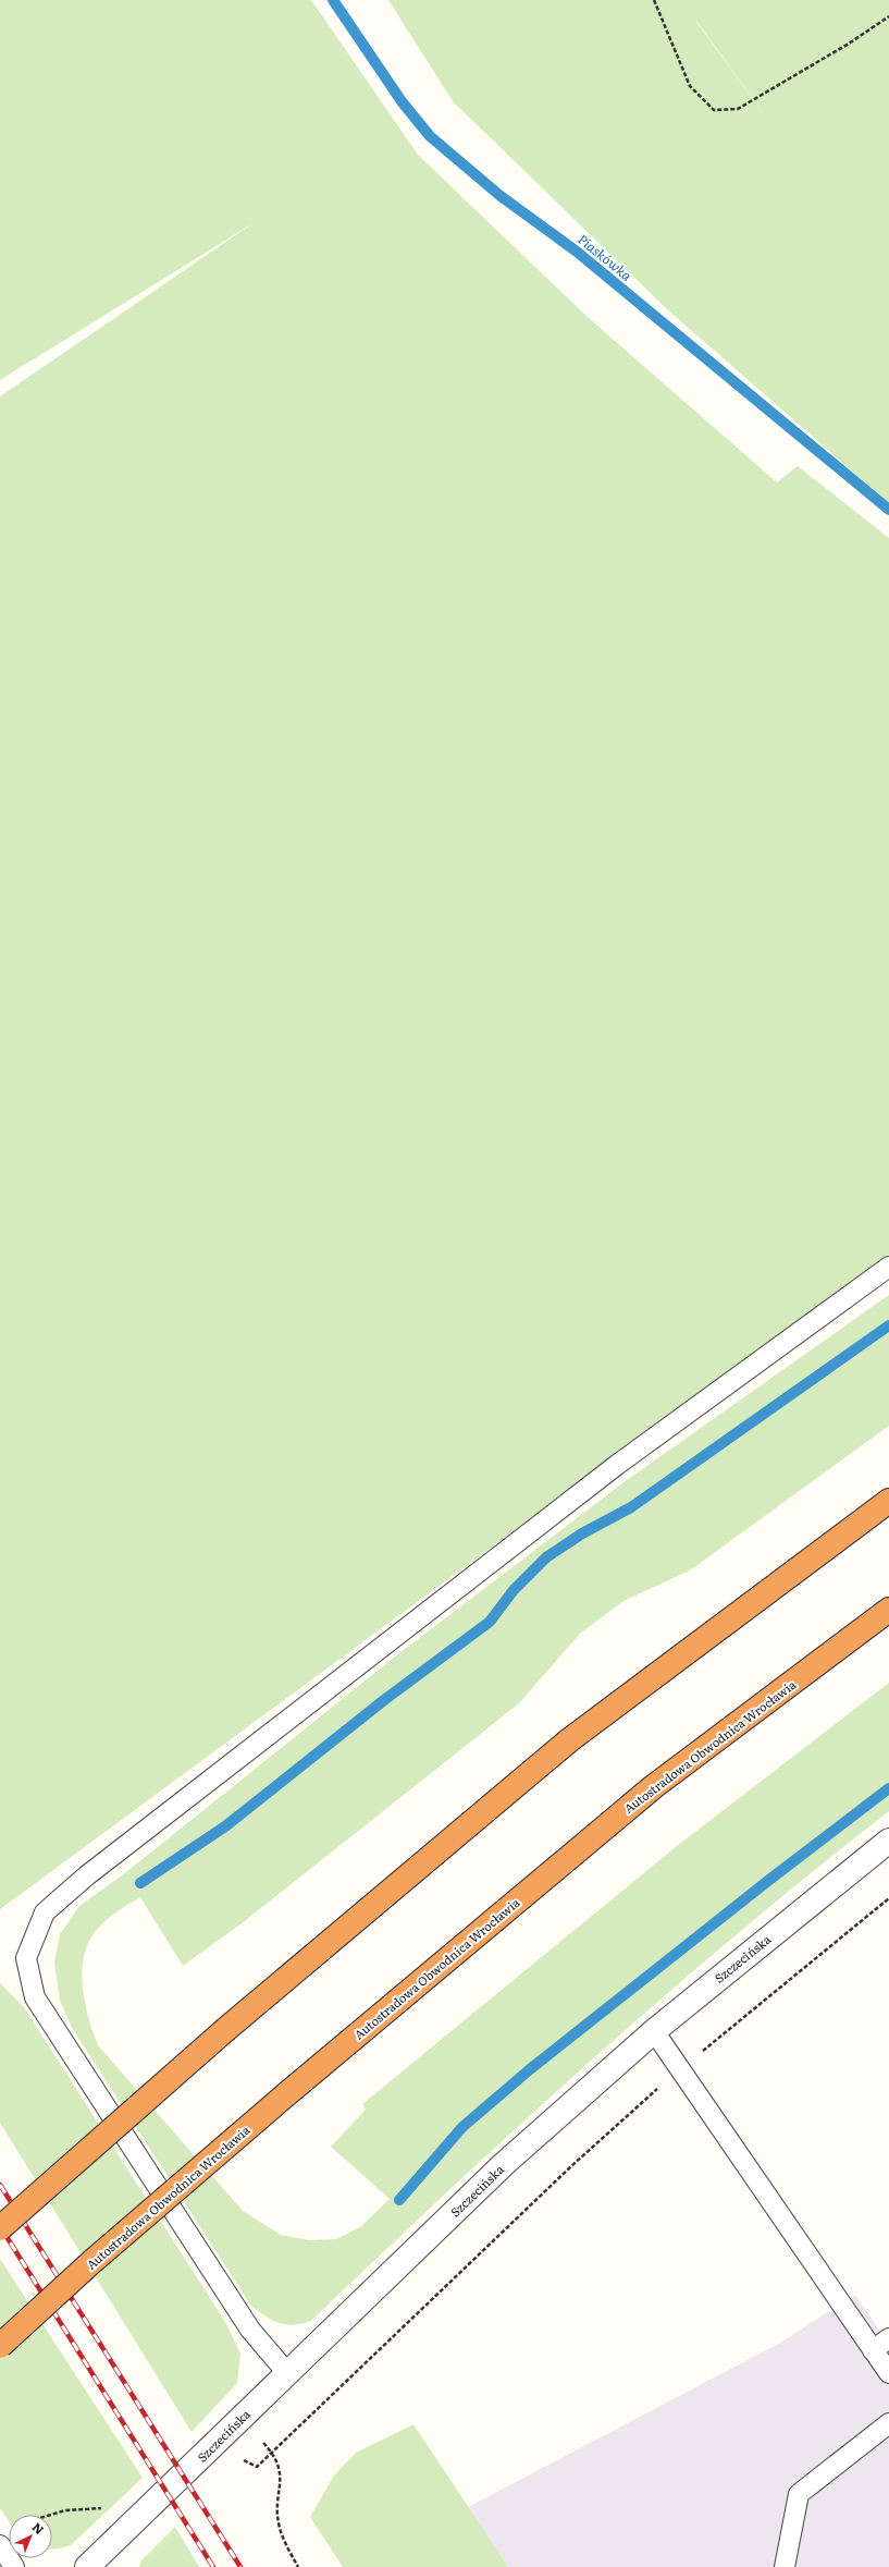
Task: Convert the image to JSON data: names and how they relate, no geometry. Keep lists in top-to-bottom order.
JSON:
{
  "streets": {
    "highway": ["Autostradowa Obwodnica Wrocławia"],
    "street": ["Szczecińska"]
  },
  "water": ["Piaskówka"],
  "north": "top right"
}
